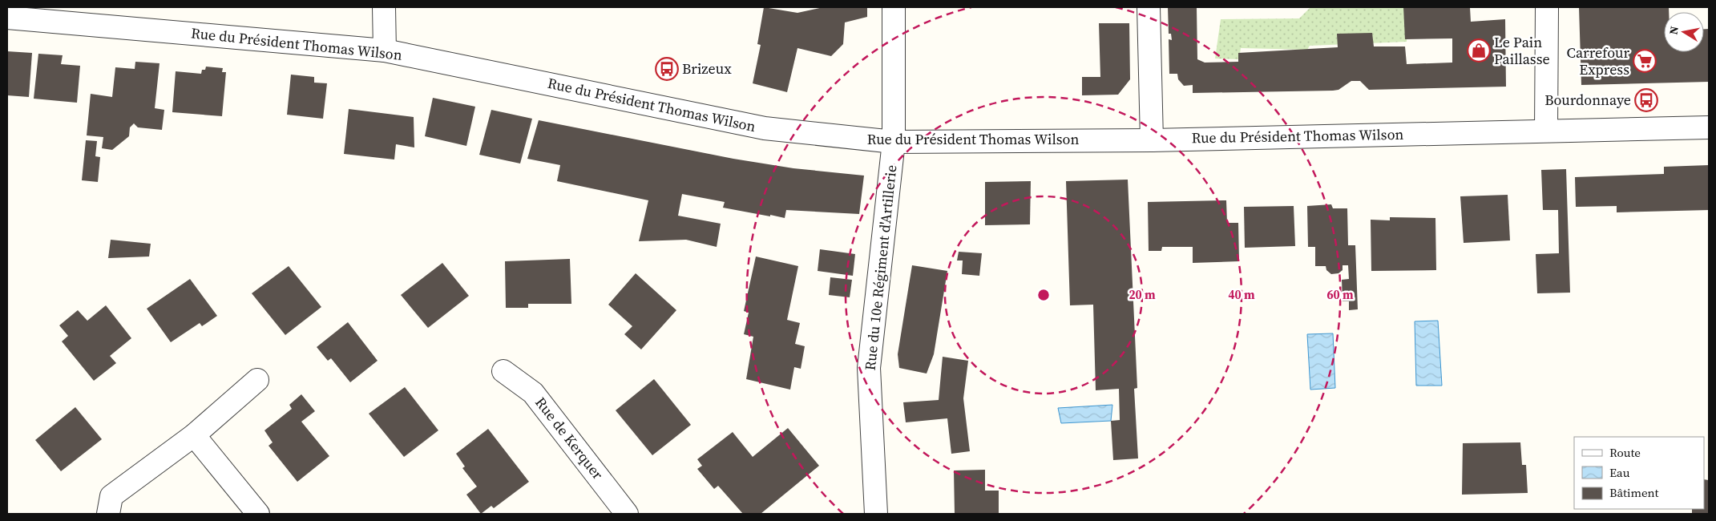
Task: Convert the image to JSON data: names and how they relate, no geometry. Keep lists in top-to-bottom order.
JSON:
{
  "streets": {
    "street": ["Rue du Président Thomas Wilson", "Rue du 10e Régiment d'Artillerie", "Rue de Kerquer"]
  },
  "crossings": [
    ["Rue du Président Thomas Wilson", "Rue du 10e Régiment d'Artillerie"]
  ],
  "places": {
    "shop": ["Le Pain Paillasse"],
    "supermarket": ["Carrefour Express"],
    "bus stop": ["Brizeux", "Bourdonnaye"]
  },
  "legend": ["Route", "Eau", "Bâtiment"],
  "north": "left",
  "rings": ["20 m", "40 m", "60 m"]
}
